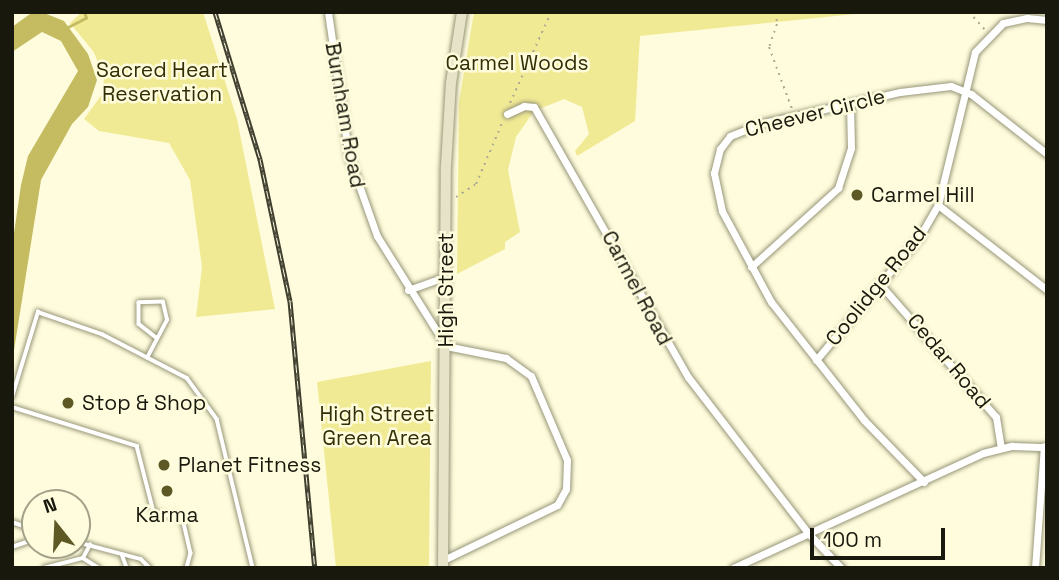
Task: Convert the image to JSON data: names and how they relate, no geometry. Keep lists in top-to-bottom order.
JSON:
{
  "streets": {
    "main road": ["High Street"],
    "street": [
      "Cheever Circle",
      "Burnham Road",
      "Coolidge Road",
      "Carmel Road",
      "Cedar Road"
    ]
  },
  "crossings": [
    ["Cheever Circle", "Coolidge Road"],
    ["Burnham Road", "High Street"],
    ["Coolidge Road", "Cedar Road"]
  ],
  "parks": ["Carmel Woods", "Sacred Heart Reservation", "High Street Green Area"],
  "places": [
    "Carmel Hill",
    "Stop & Shop",
    "Planet Fitness",
    "Karma"
  ],
  "scale_bar": "100 m",
  "north": "top"
}
